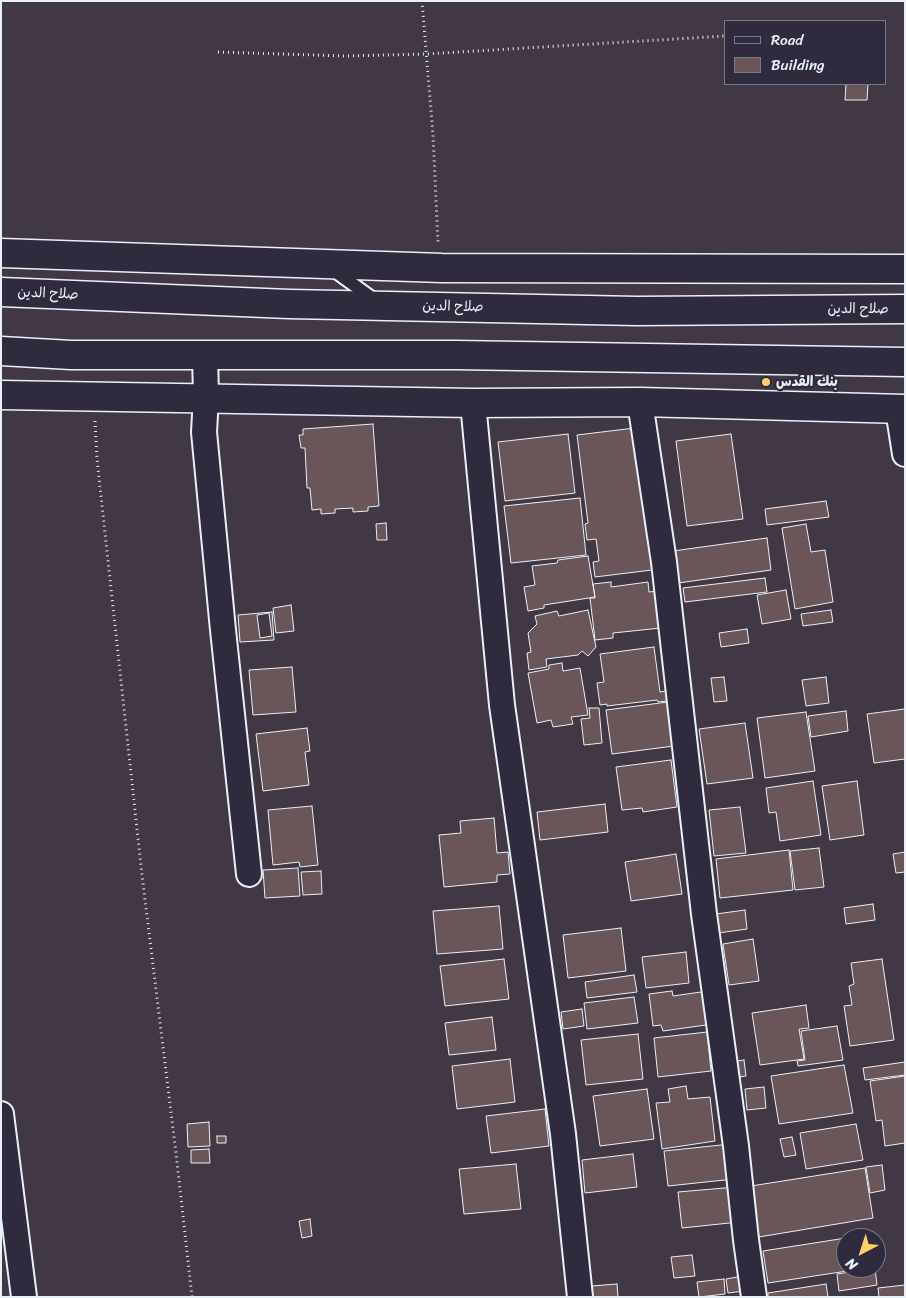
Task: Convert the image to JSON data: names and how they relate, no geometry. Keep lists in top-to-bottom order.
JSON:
{
  "streets": {
    "main road": ["صلاح الدين"]
  },
  "places": ["بنك القدس"],
  "legend": ["Road", "Building"],
  "north": "bottom left"
}
